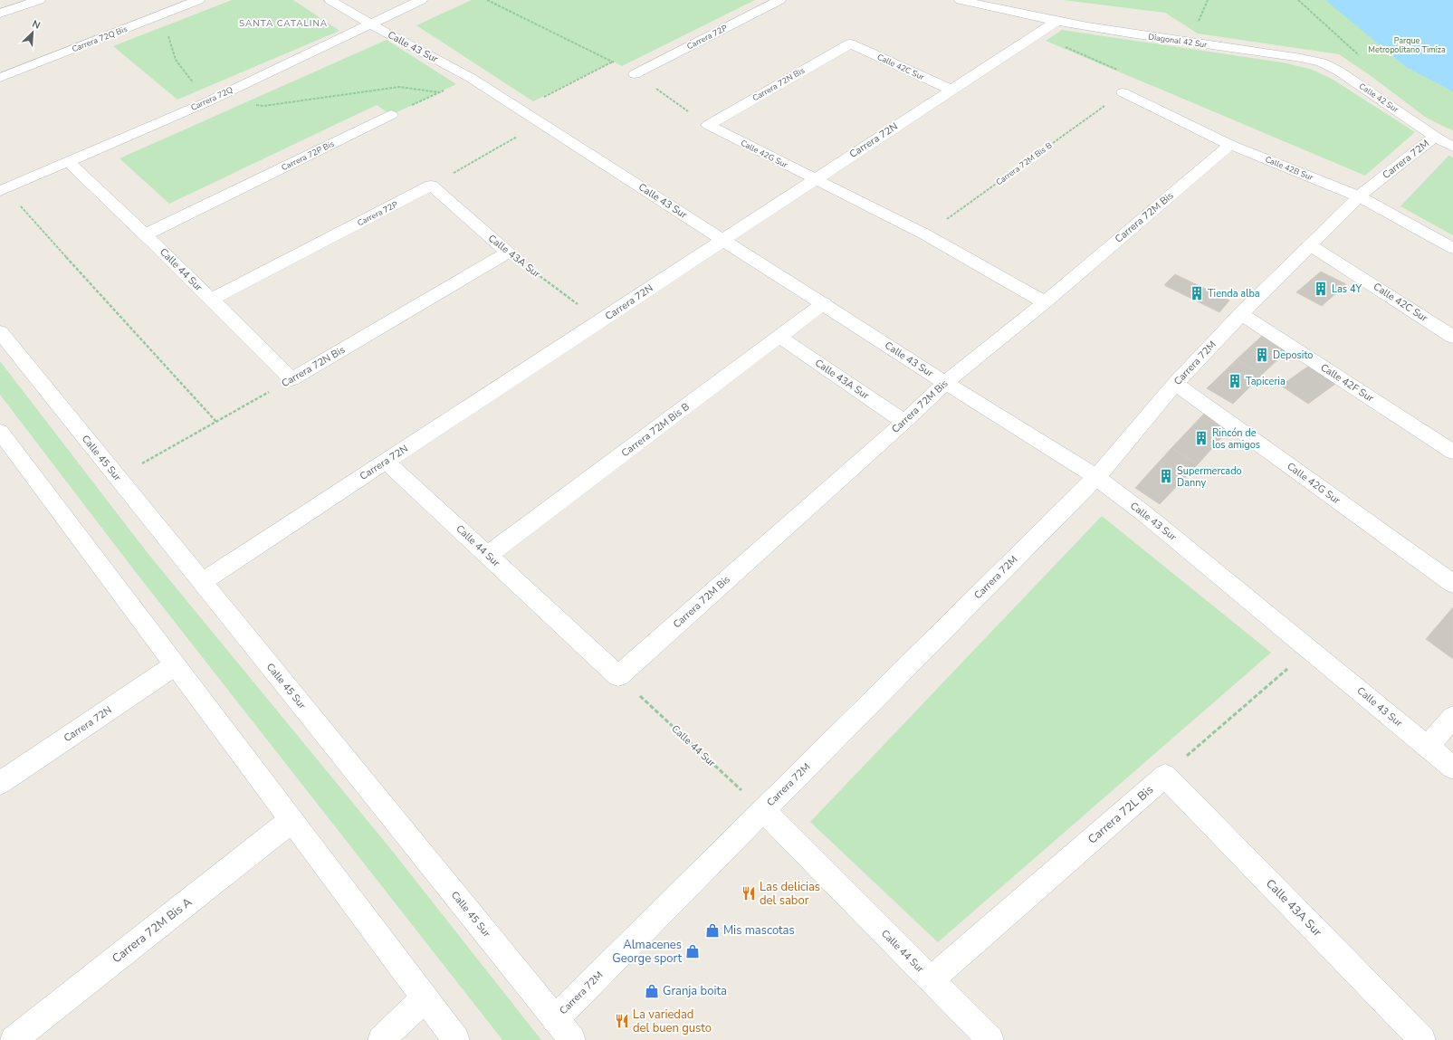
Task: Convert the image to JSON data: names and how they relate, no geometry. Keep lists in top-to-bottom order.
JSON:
{
  "streets": {
    "street": [
      "Carrera 72P",
      "Carrera 72Q Bis",
      "Diagonal 42 Sur",
      "Calle 43 Sur",
      "Calle 42C Sur",
      "Carrera 72N Bis",
      "Calle 42 Sur",
      "Carrera 72Q",
      "Carrera 72N",
      "Calle 42G Sur",
      "Carrera 72P Bis",
      "Carrera 72M",
      "Carrera 72M Bis B",
      "Calle 42B Sur",
      "Carrera 72M Bis",
      "Calle 43A Sur",
      "Calle 44 Sur",
      "Calle 42F Sur",
      "Calle 45 Sur",
      "Carrera 72L Bis",
      "Carrera 72M Bis A"
    ]
  },
  "crossings": [
    ["Carrera 72P", "Calle 43A Sur"],
    ["Carrera 72P", "Calle 44 Sur"],
    ["Diagonal 42 Sur", "Calle 42 Sur"],
    ["Diagonal 42 Sur", "Carrera 72N"],
    ["Calle 43 Sur", "Carrera 72Q"],
    ["Calle 43 Sur", "Carrera 72N"],
    ["Calle 43 Sur", "Carrera 72M"],
    ["Calle 43 Sur", "Carrera 72M Bis B"],
    ["Calle 43 Sur", "Carrera 72M Bis"],
    ["Calle 42C Sur", "Carrera 72N Bis"],
    ["Calle 42C Sur", "Carrera 72N"],
    ["Calle 42C Sur", "Carrera 72M"],
    ["Carrera 72N Bis", "Calle 42G Sur"],
    ["Carrera 72N Bis", "Calle 43A Sur"],
    ["Carrera 72N Bis", "Calle 44 Sur"],
    ["Carrera 72N Bis", "Calle 45 Sur"],
    ["Calle 42 Sur", "Carrera 72M"],
    ["Carrera 72Q", "Calle 44 Sur"],
    ["Carrera 72N", "Calle 42G Sur"],
    ["Carrera 72N", "Calle 43A Sur"],
    ["Carrera 72N", "Calle 44 Sur"],
    ["Carrera 72N", "Calle 45 Sur"],
    ["Calle 42G Sur", "Carrera 72M"],
    ["Calle 42G Sur", "Carrera 72M Bis B"],
    ["Calle 42G Sur", "Carrera 72M Bis"],
    ["Carrera 72P Bis", "Calle 44 Sur"],
    ["Carrera 72M", "Calle 42B Sur"],
    ["Carrera 72M", "Calle 44 Sur"],
    ["Carrera 72M", "Calle 42F Sur"],
    ["Carrera 72M", "Calle 45 Sur"],
    ["Carrera 72M Bis B", "Calle 42B Sur"],
    ["Carrera 72M Bis B", "Calle 43A Sur"],
    ["Carrera 72M Bis B", "Calle 44 Sur"],
    ["Calle 42B Sur", "Carrera 72M Bis"],
    ["Carrera 72M Bis", "Calle 43A Sur"],
    ["Carrera 72M Bis", "Calle 44 Sur"],
    ["Calle 43A Sur", "Carrera 72L Bis"],
    ["Calle 44 Sur", "Carrera 72L Bis"]
  ],
  "districts": ["SANTA CATALINA"],
  "parks": ["Parque Metropolitano Timiza"],
  "places": {
    "building": [
      "Las 4Y",
      "Tienda alba",
      "Deposito",
      "Tapiceria",
      "Rincón de los amigos",
      "Supermercado Danny"
    ],
    "restaurant": ["Las delicias del sabor", "La variedad del buen gusto"],
    "shop": ["Mis mascotas", "Almacenes George sport", "Granja boita"]
  },
  "north": "top right"
}
